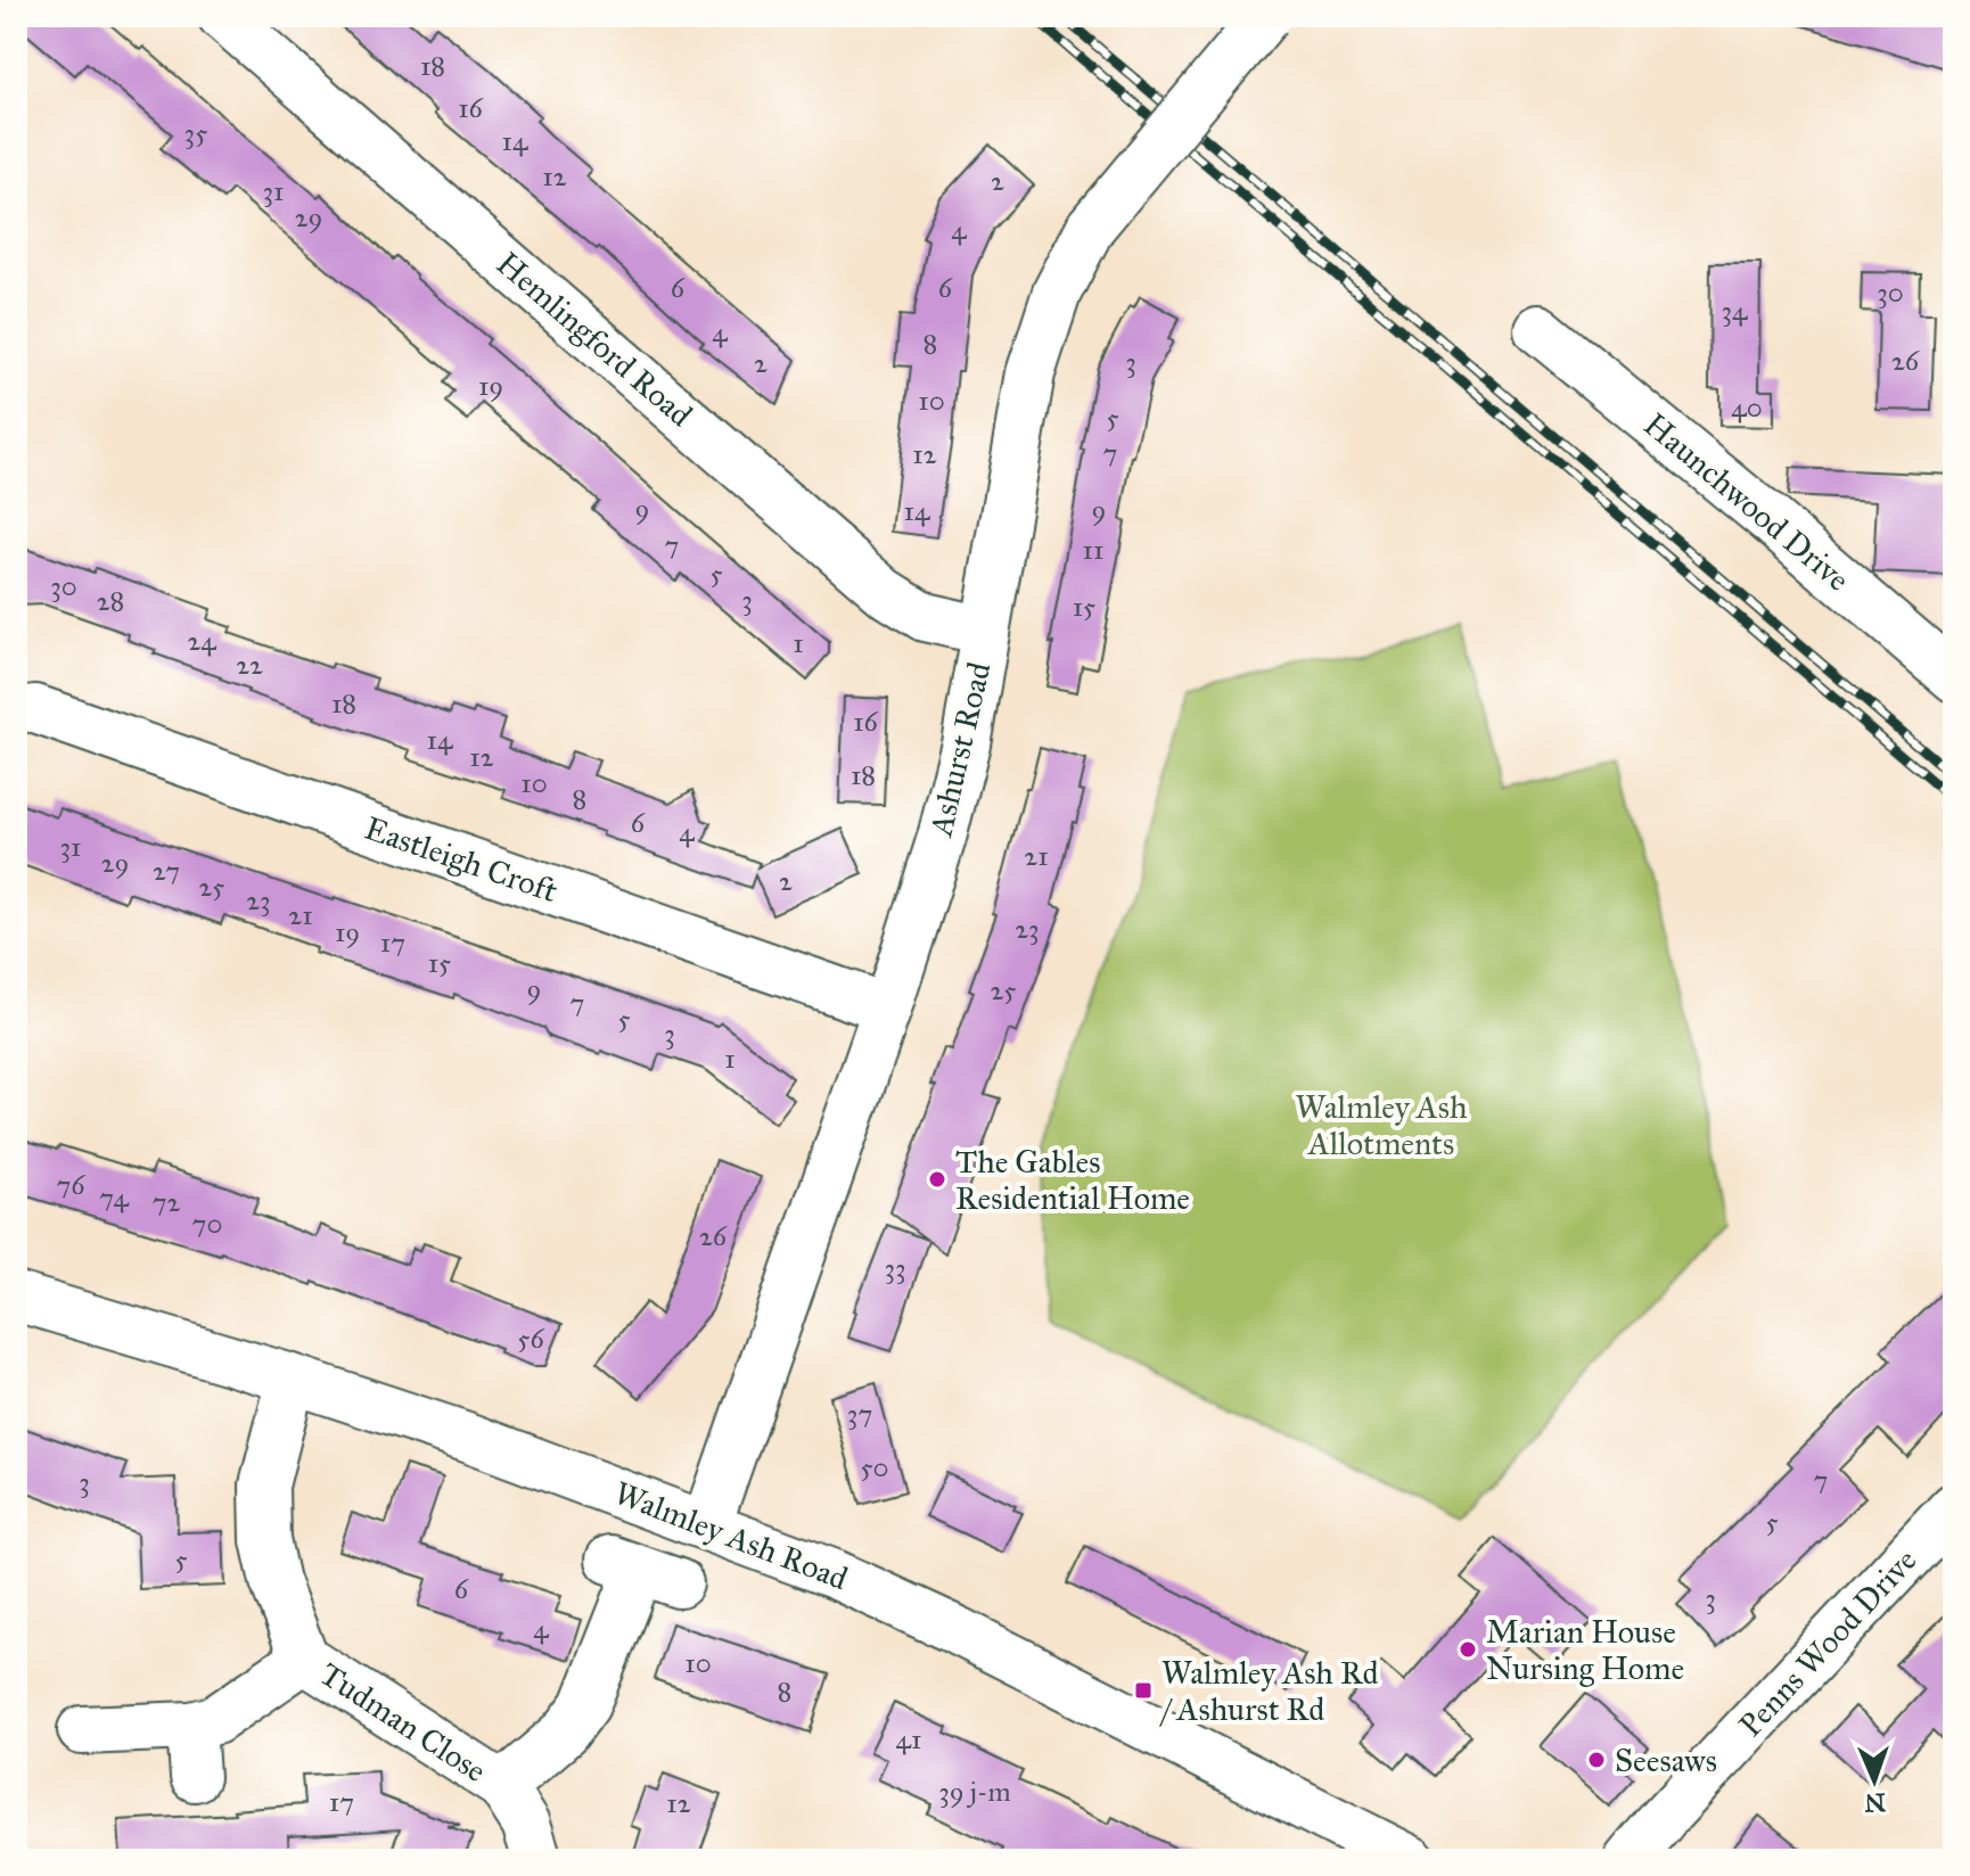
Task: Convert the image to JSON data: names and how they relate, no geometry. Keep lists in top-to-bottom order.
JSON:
{
  "streets": {
    "street": [
      "Hemlingford Road",
      "Haunchwood Drive",
      "Ashurst Road",
      "Eastleigh Croft",
      "Walmley Ash Road",
      "Penns Wood Drive",
      "Tudman Close"
    ]
  },
  "crossings": [
    ["Hemlingford Road", "Ashurst Road"],
    ["Ashurst Road", "Eastleigh Croft"],
    ["Ashurst Road", "Walmley Ash Road"],
    ["Walmley Ash Road", "Tudman Close"]
  ],
  "parks": ["Walmley Ash Allotments"],
  "places": {
    "other": ["The Gables Residential Home", "Marian House Nursing Home", "Seesaws"],
    "transit": ["Walmley Ash Rd / Ashurst Rd"]
  },
  "house_numbers": [
    "18",
    "16",
    "35",
    "14",
    "12",
    "2",
    "31",
    "29",
    "4",
    "6",
    "6",
    "30",
    "34",
    "4",
    "8",
    "26",
    "3",
    "2",
    "19",
    "10",
    "40",
    "5",
    "7",
    "12",
    "9",
    "9",
    "14",
    "7",
    "11",
    "5",
    "30",
    "3",
    "28",
    "15",
    "24",
    "1",
    "22",
    "18",
    "16",
    "14",
    "12",
    "18",
    "10",
    "8",
    "6",
    "4",
    "31",
    "21",
    "29",
    "27",
    "2",
    "25",
    "23",
    "21",
    "23",
    "19",
    "17",
    "15",
    "9",
    "25",
    "7",
    "5",
    "3",
    "1",
    "76",
    "74",
    "72",
    "70",
    "26",
    "33",
    "56",
    "37",
    "50",
    "7",
    "3",
    "5",
    "5",
    "6",
    "3",
    "4",
    "10",
    "8",
    "41",
    "39 j-m",
    "17",
    "12"
  ],
  "north": "bottom"
}
